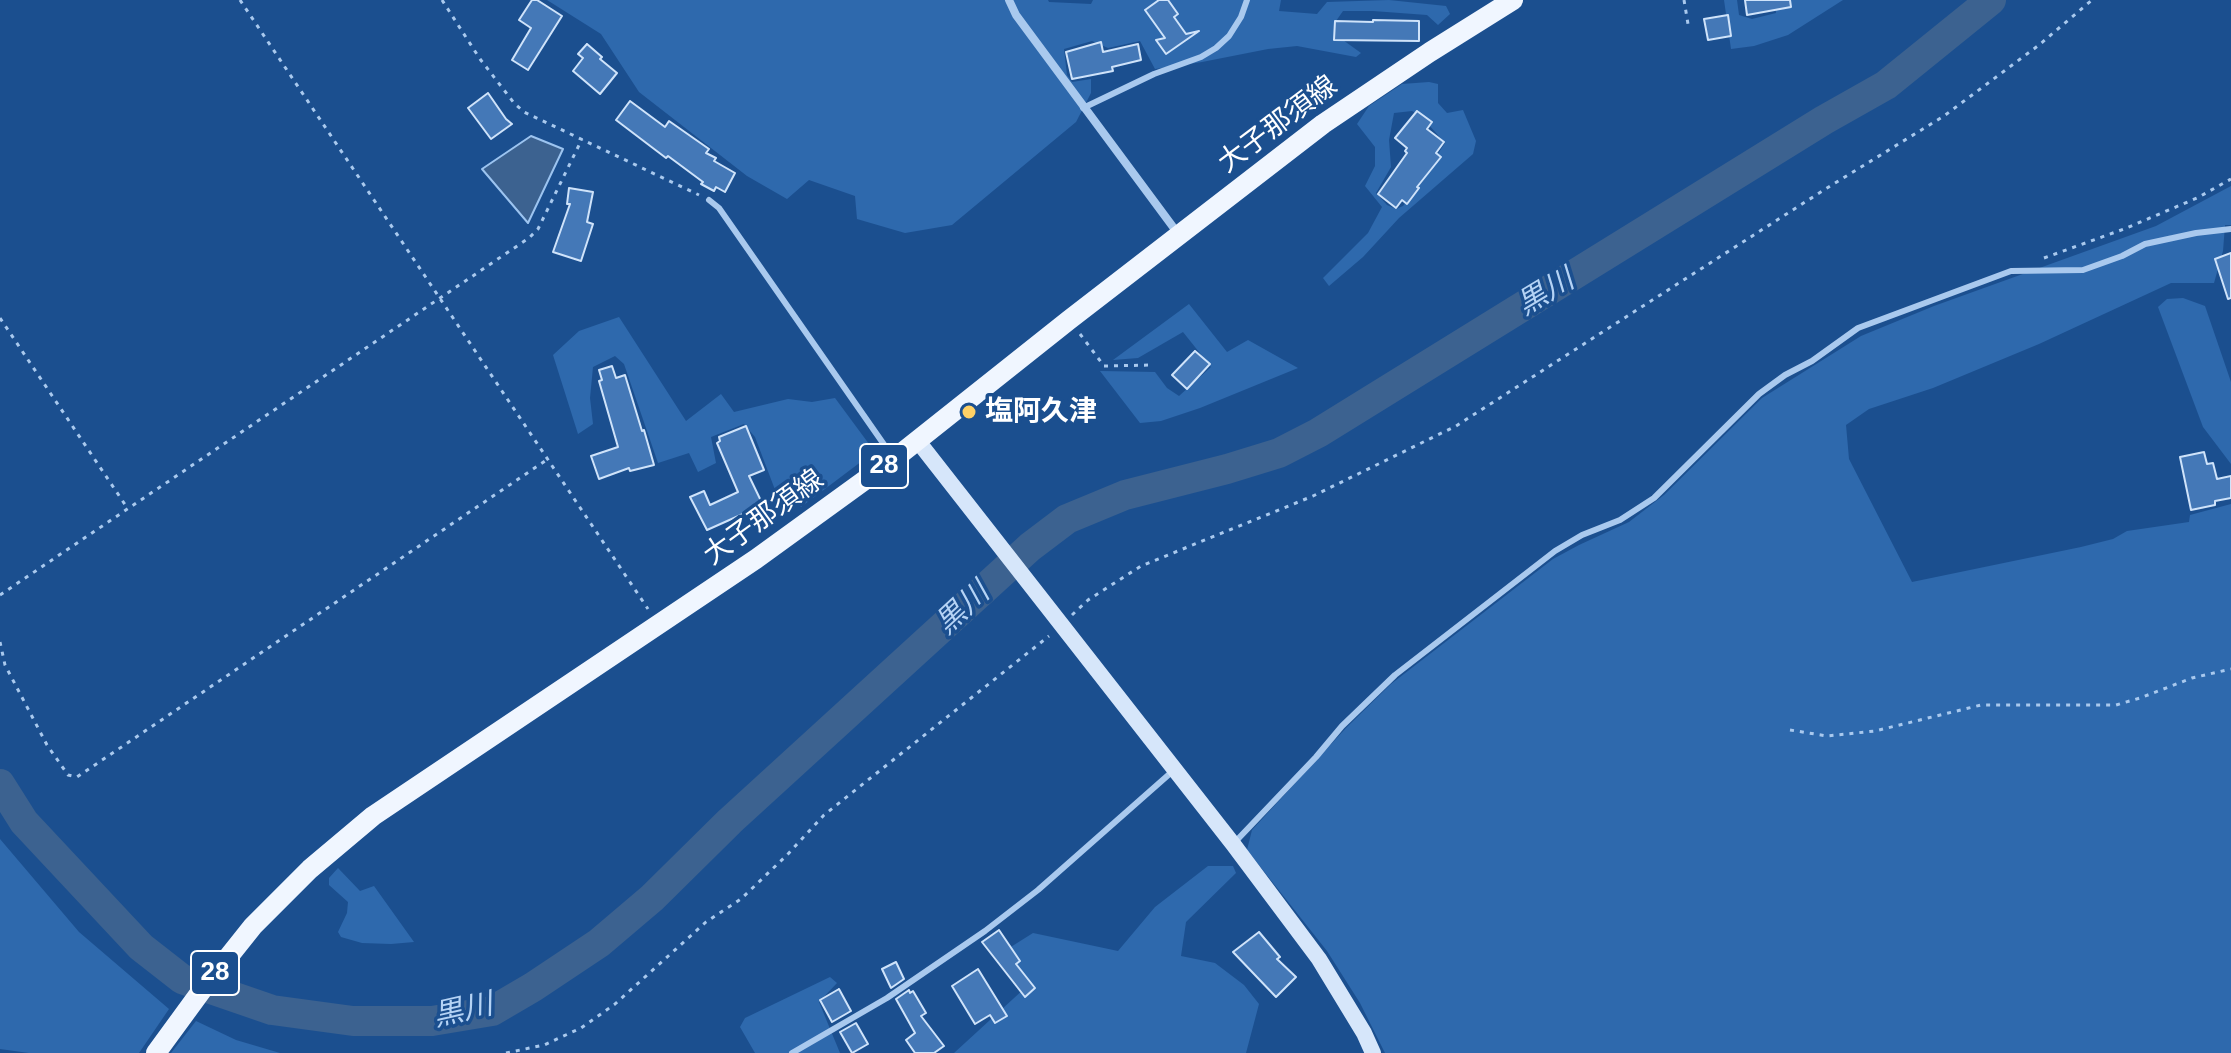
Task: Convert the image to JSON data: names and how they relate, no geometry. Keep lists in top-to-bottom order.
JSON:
{
  "streets": {
    "main road": ["大子那須線", "28"]
  },
  "water": ["黒川"],
  "places": ["塩阿久津"]
}
